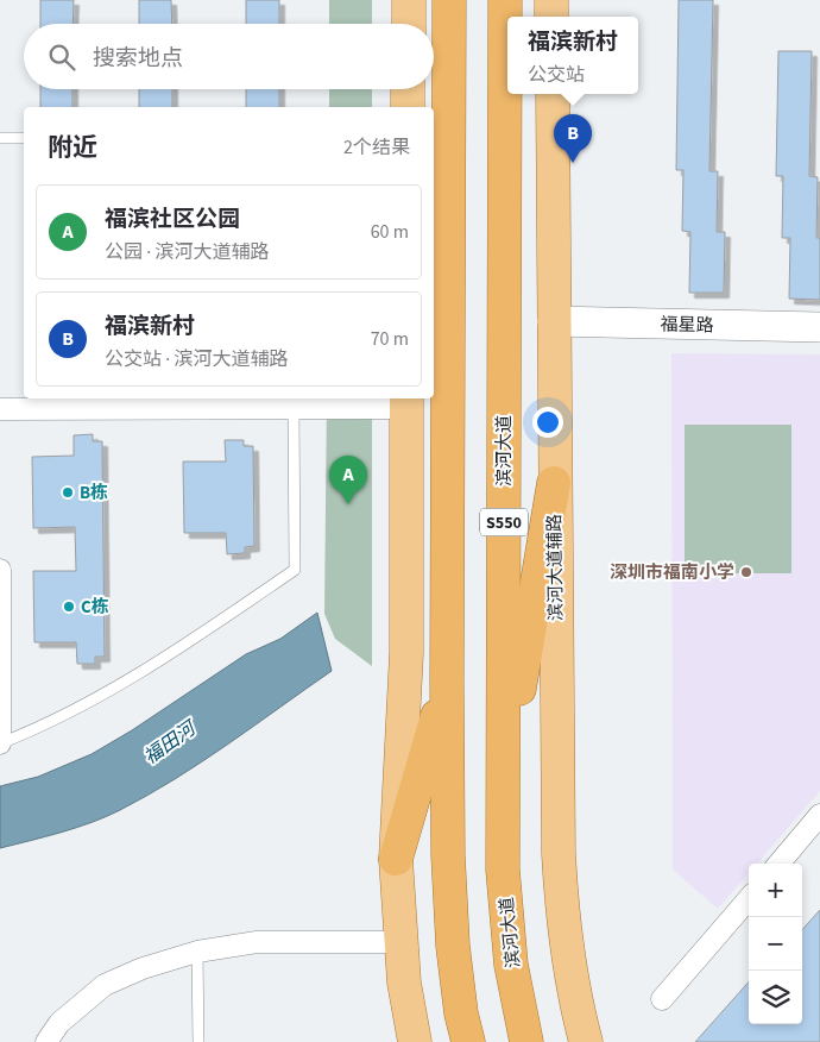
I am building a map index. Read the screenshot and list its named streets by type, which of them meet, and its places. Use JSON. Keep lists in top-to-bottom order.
{
  "streets": {
    "highway": ["滨河大道", "S550"],
    "main road": ["福星路", "滨河大道辅路"]
  },
  "crossings": [
    ["福星路", "滨河大道辅路"]
  ],
  "water": ["福田河"],
  "places": ["B栋", "深圳市福南小学", "C栋"],
  "page": {
    "popup": ["福滨新村", "公交站"],
    "search": "搜索地点",
    "heading": ["附近", "2个结果"],
    "pins": ["B", "A"],
    "list": [
      {
        "mark": "A",
        "name": "福滨社区公园",
        "note": "公园 · 滨河大道辅路",
        "value": "60 m"
      },
      {
        "mark": "B",
        "name": "福滨新村",
        "note": "公交站 · 滨河大道辅路",
        "value": "70 m"
      }
    ],
    "map_buttons": ["+", "−"]
  }
}
